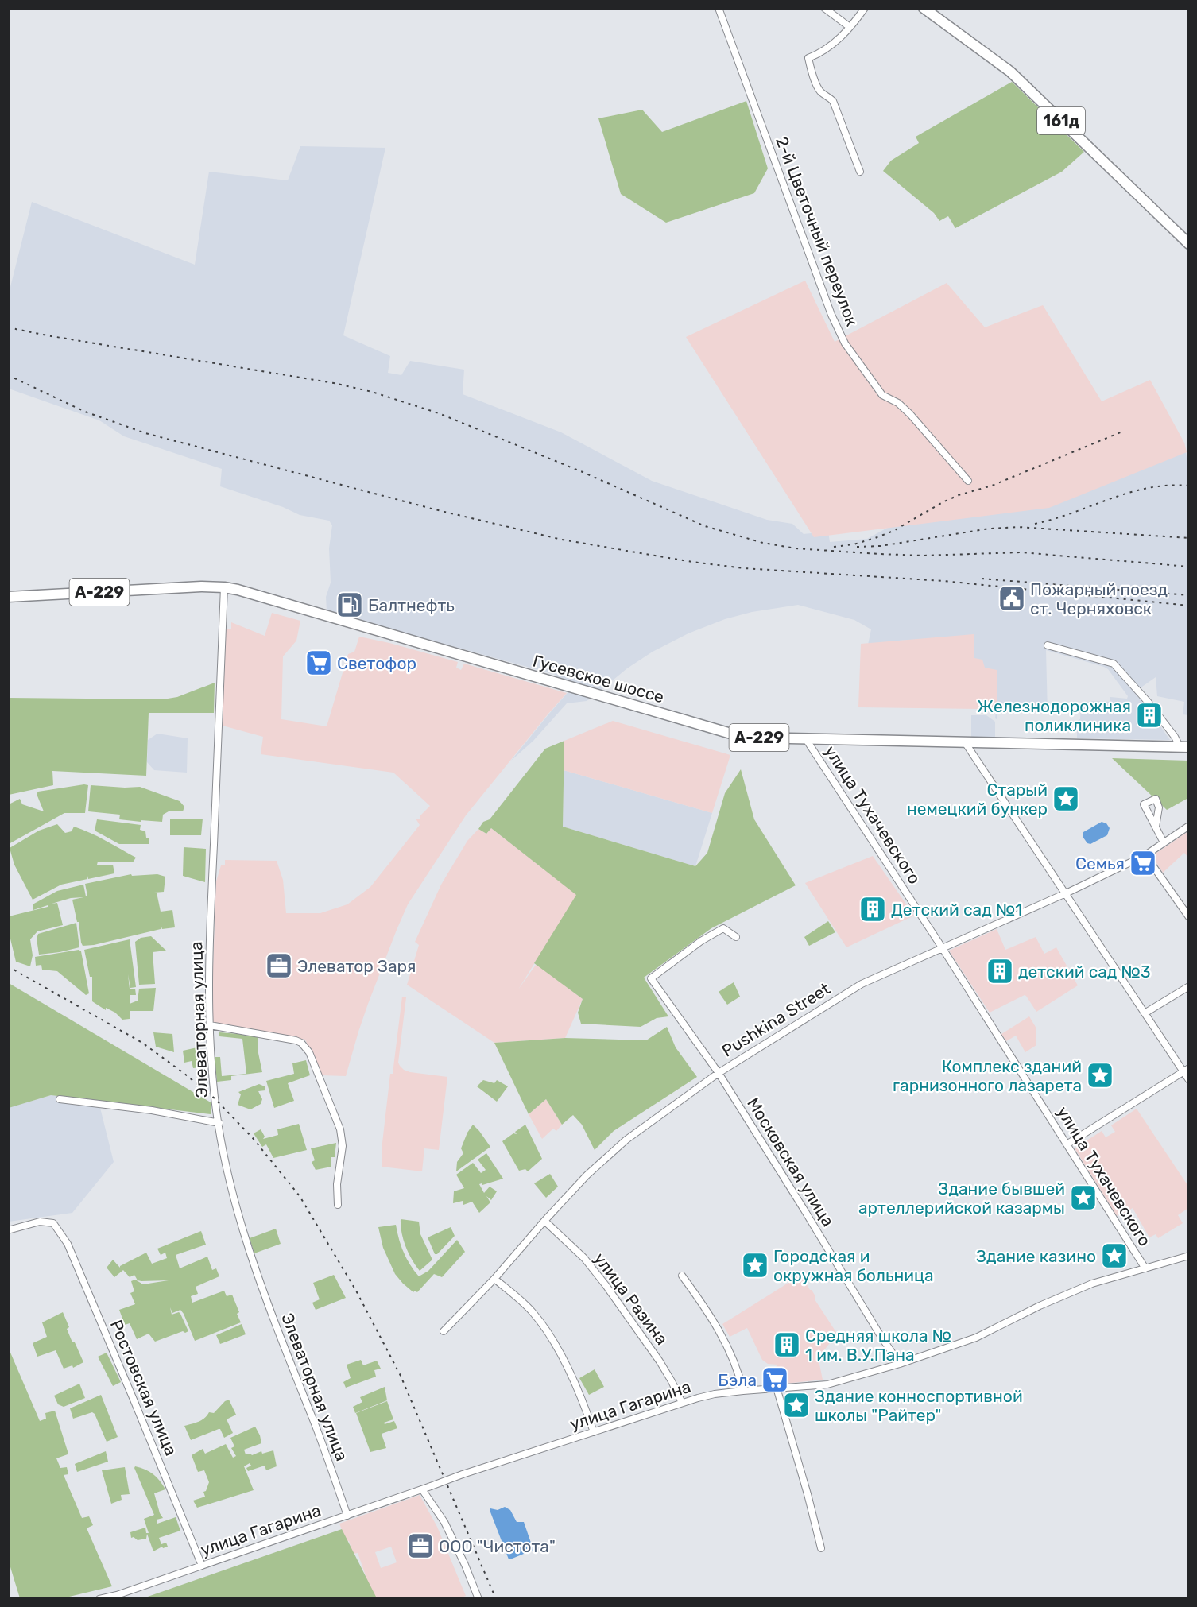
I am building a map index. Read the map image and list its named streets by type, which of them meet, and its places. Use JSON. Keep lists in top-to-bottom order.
{
  "streets": {
    "main road": ["161д", "А-229", "Гусевское шоссе"],
    "street": [
      "2-й Цветочный переулок",
      "улица Тухачевского",
      "Элеваторная улица",
      "Pushkina Street",
      "Московская улица",
      "улица Разина",
      "Ростовская улица",
      "улица Гагарина"
    ]
  },
  "crossings": [
    ["Гусевское шоссе", "улица Тухачевского"],
    ["Гусевское шоссе", "Элеваторная улица"],
    ["улица Тухачевского", "Pushkina Street"],
    ["улица Тухачевского", "улица Гагарина"],
    ["Элеваторная улица", "улица Гагарина"],
    ["Pushkina Street", "Московская улица"],
    ["Pushkina Street", "улица Разина"],
    ["Московская улица", "улица Гагарина"],
    ["улица Разина", "улица Гагарина"],
    ["Ростовская улица", "улица Гагарина"]
  ],
  "places": {
    "public building": ["Пожарный поезд ст. Черняховск"],
    "fuel station": ["Балтнефть"],
    "supermarket": ["Светофор", "Семья", "Бэла"],
    "building": [
      "Железнодорожная поликлиника",
      "Детский сад №1",
      "детский сад №3",
      "Средняя школа № 1 им. В.У.Пана"
    ],
    "place": [
      "Старый немецкий бункер",
      "Комплекс зданий гарнизонного лазарета",
      "Здание бывшей артеллерийской казармы",
      "Здание казино",
      "Городская и окружная больница",
      "Здание конноспортивной школы \"Райтер\""
    ],
    "office": ["Элеватор Заря", "ООО \"Чистота\""]
  }
}
